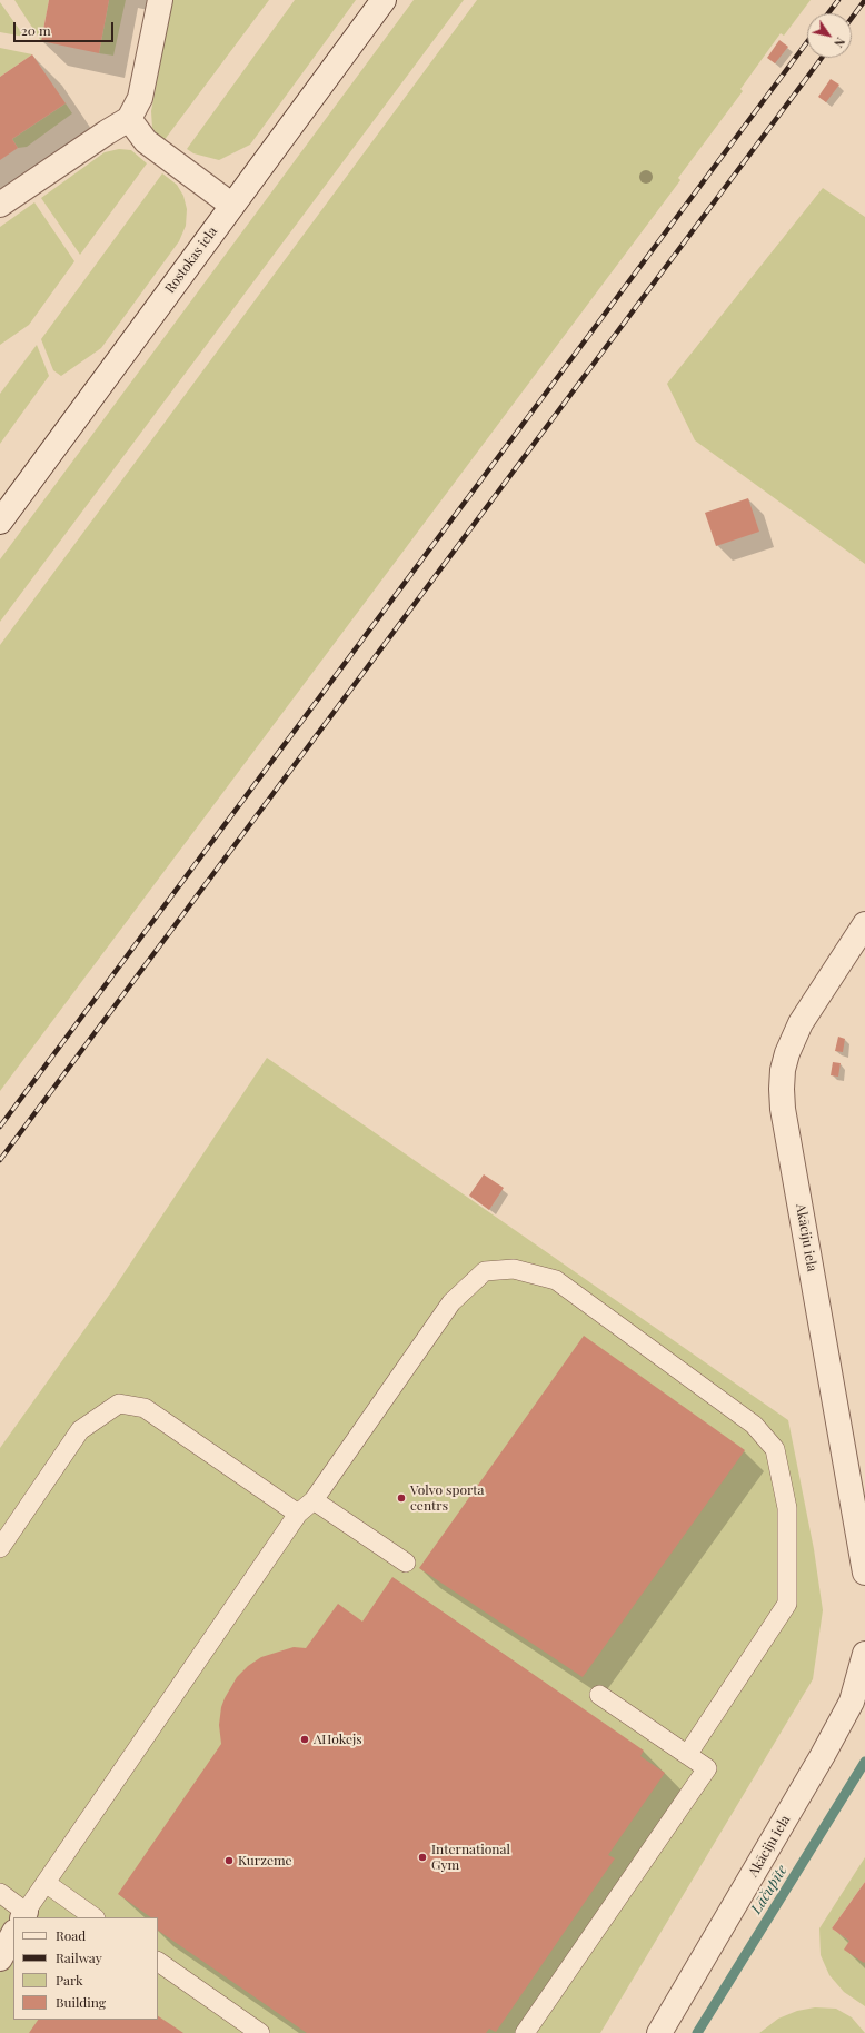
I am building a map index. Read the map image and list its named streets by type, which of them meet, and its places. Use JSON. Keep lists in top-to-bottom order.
{
  "streets": {
    "street": ["Rostokas iela", "Akāciju iela"]
  },
  "water": ["Lāčupīte"],
  "places": [
    "Volvo sporta centrs",
    "AHokejs",
    "International Gym",
    "Kurzeme"
  ],
  "legend": [
    "Road",
    "Railway",
    "Park",
    "Building"
  ],
  "scale_bar": "20 m",
  "north": "bottom right"
}
